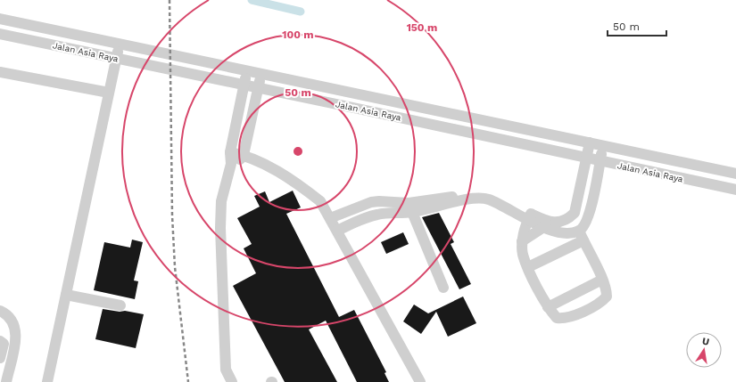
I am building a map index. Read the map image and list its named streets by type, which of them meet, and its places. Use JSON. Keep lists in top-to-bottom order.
{
  "streets": {
    "street": ["Jalan Asia Raya"]
  },
  "scale_bar": "50 m",
  "north": "top",
  "rings": ["150 m", "100 m", "50 m"]
}
